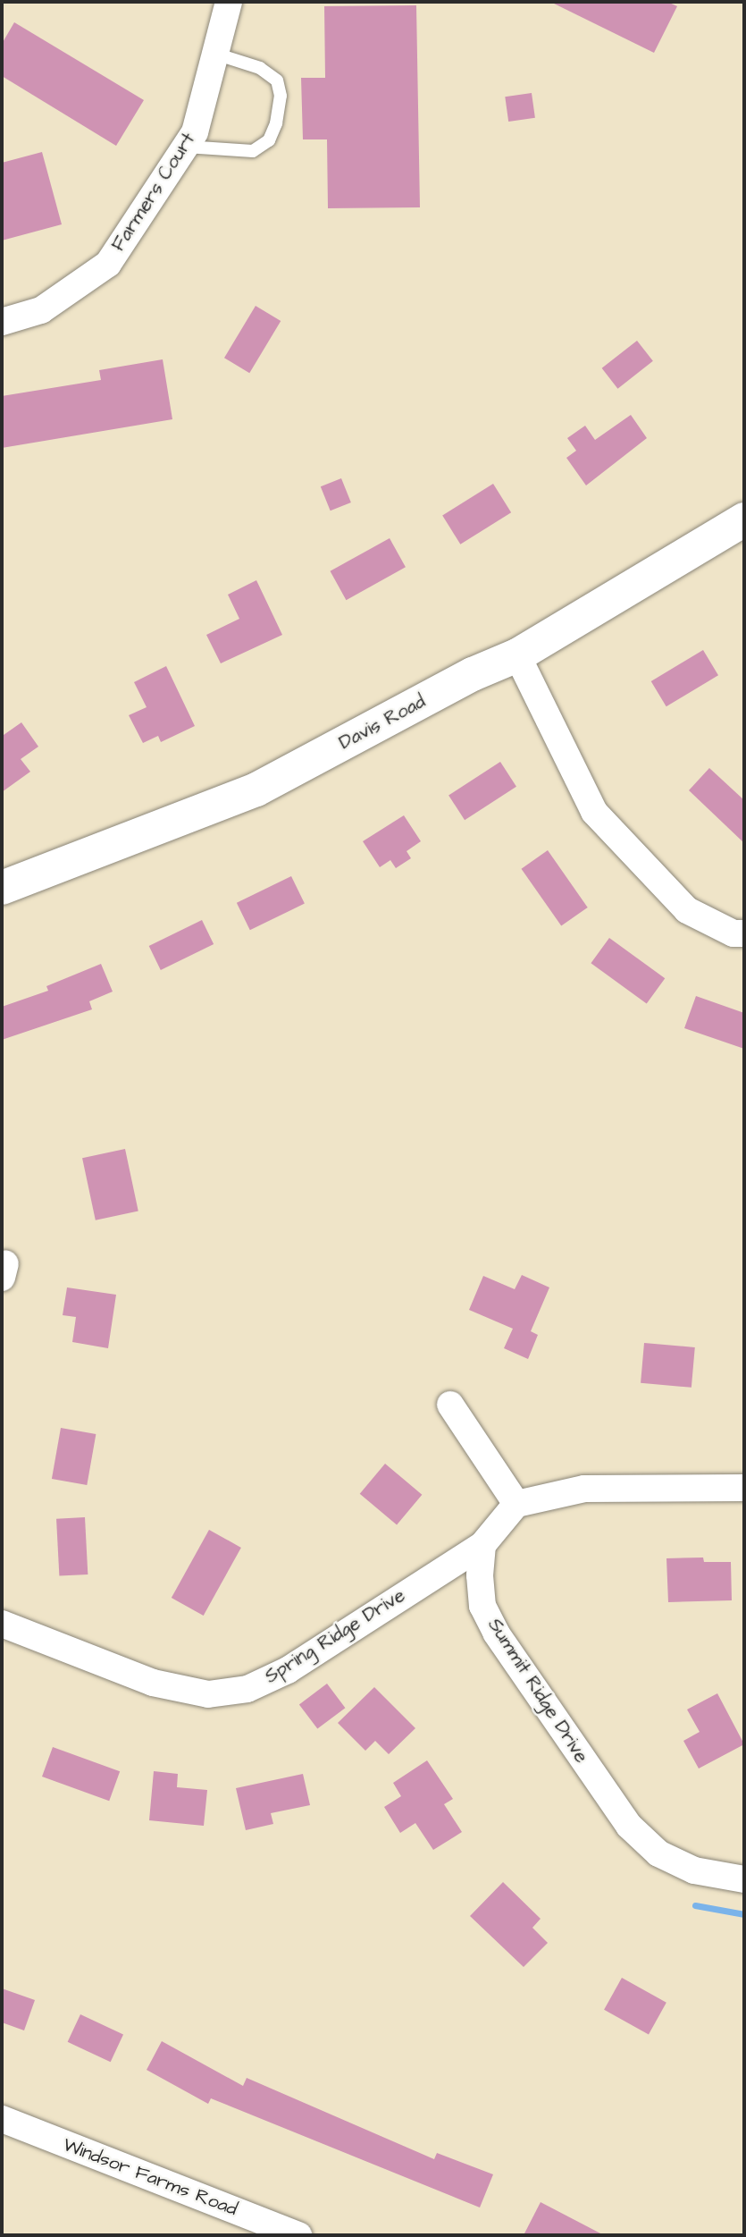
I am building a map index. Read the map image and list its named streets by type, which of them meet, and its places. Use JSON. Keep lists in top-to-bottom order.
{
  "streets": {
    "street": [
      "Farmers Court",
      "Davis Road",
      "Spring Ridge Drive",
      "Summit Ridge Drive",
      "Windsor Farms Road"
    ]
  },
  "crossings": [
    ["Spring Ridge Drive", "Summit Ridge Drive"]
  ]
}
